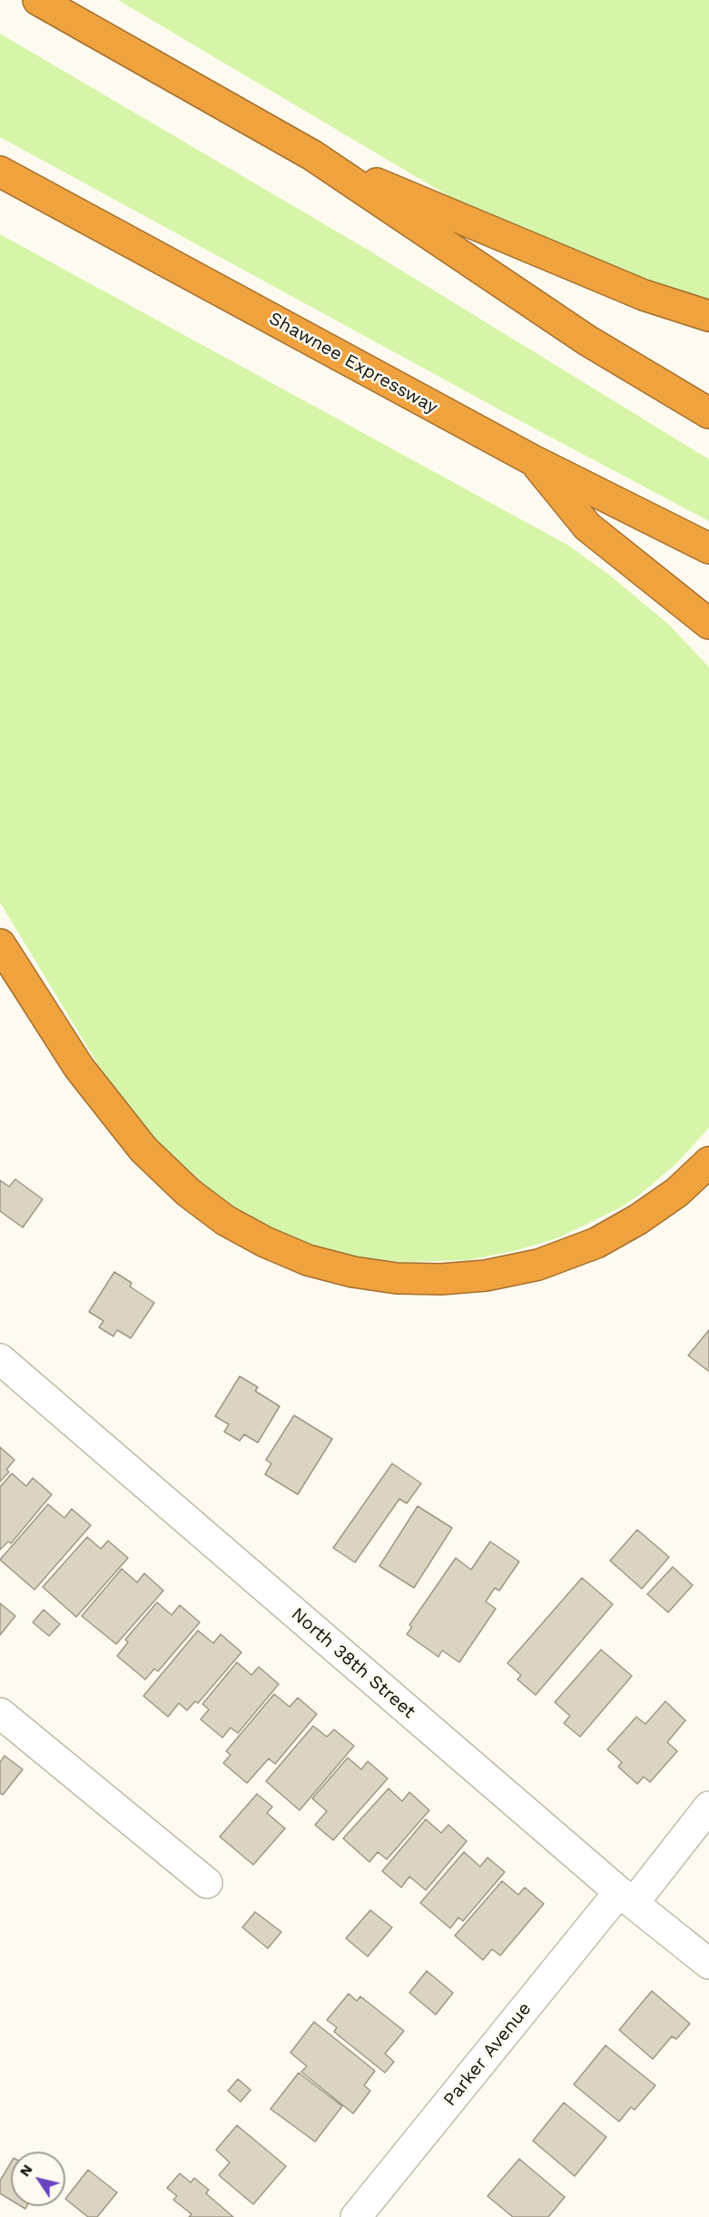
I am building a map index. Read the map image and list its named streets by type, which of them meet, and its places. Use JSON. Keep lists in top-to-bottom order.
{
  "streets": {
    "highway": ["Shawnee Expressway"],
    "street": ["North 38th Street", "Parker Avenue"]
  },
  "crossings": [
    ["North 38th Street", "Parker Avenue"]
  ],
  "north": "top left"
}
